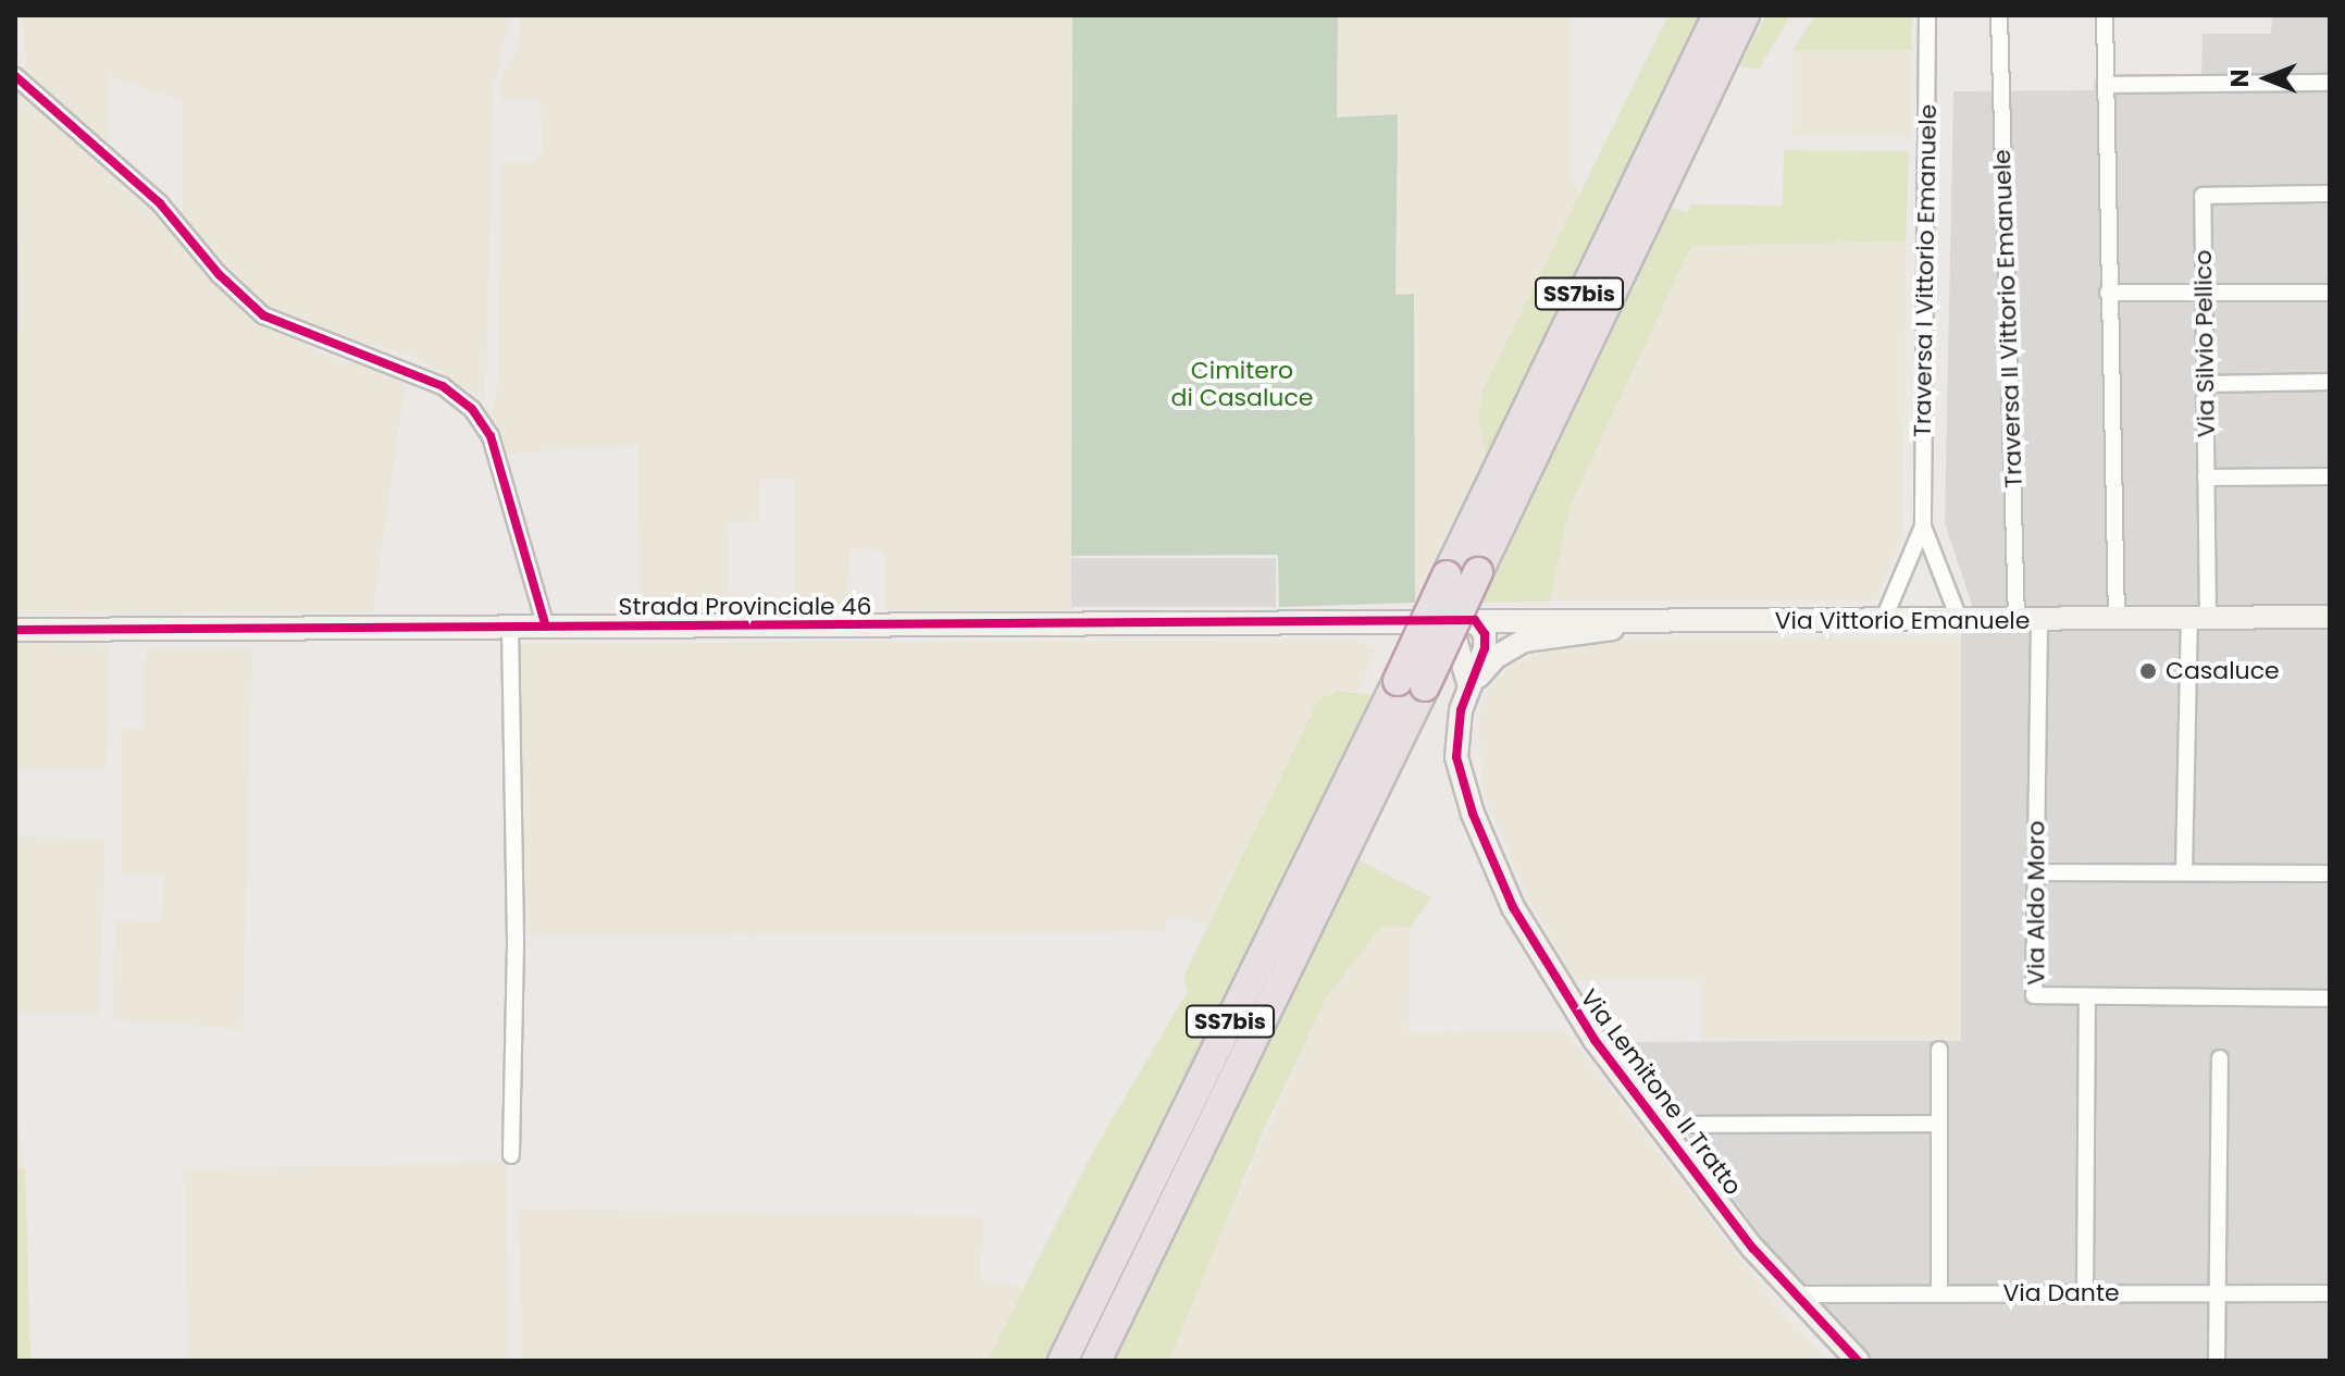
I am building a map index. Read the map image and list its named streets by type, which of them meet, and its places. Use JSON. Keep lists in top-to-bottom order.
{
  "streets": {
    "highway": ["SS7bis"],
    "street": [
      "Traversa I Vittorio Emanuele",
      "Traversa II Vittorio Emanuele",
      "Via Silvio Pellico",
      "Strada Provinciale 46",
      "Via Vittorio Emanuele",
      "Via Aldo Moro",
      "Via Lemitone II Tratto",
      "Via Dante"
    ]
  },
  "crossings": [
    ["Traversa I Vittorio Emanuele", "Via Vittorio Emanuele"],
    ["Traversa II Vittorio Emanuele", "Via Vittorio Emanuele"],
    ["Via Silvio Pellico", "Via Vittorio Emanuele"],
    ["Strada Provinciale 46", "Via Vittorio Emanuele"],
    ["Strada Provinciale 46", "Via Lemitone II Tratto"],
    ["Via Vittorio Emanuele", "Via Aldo Moro"],
    ["Via Vittorio Emanuele", "Via Lemitone II Tratto"],
    ["Via Lemitone II Tratto", "Via Dante"]
  ],
  "parks": ["Cimitero di Casaluce"],
  "places": ["Casaluce"],
  "north": "left"
}
